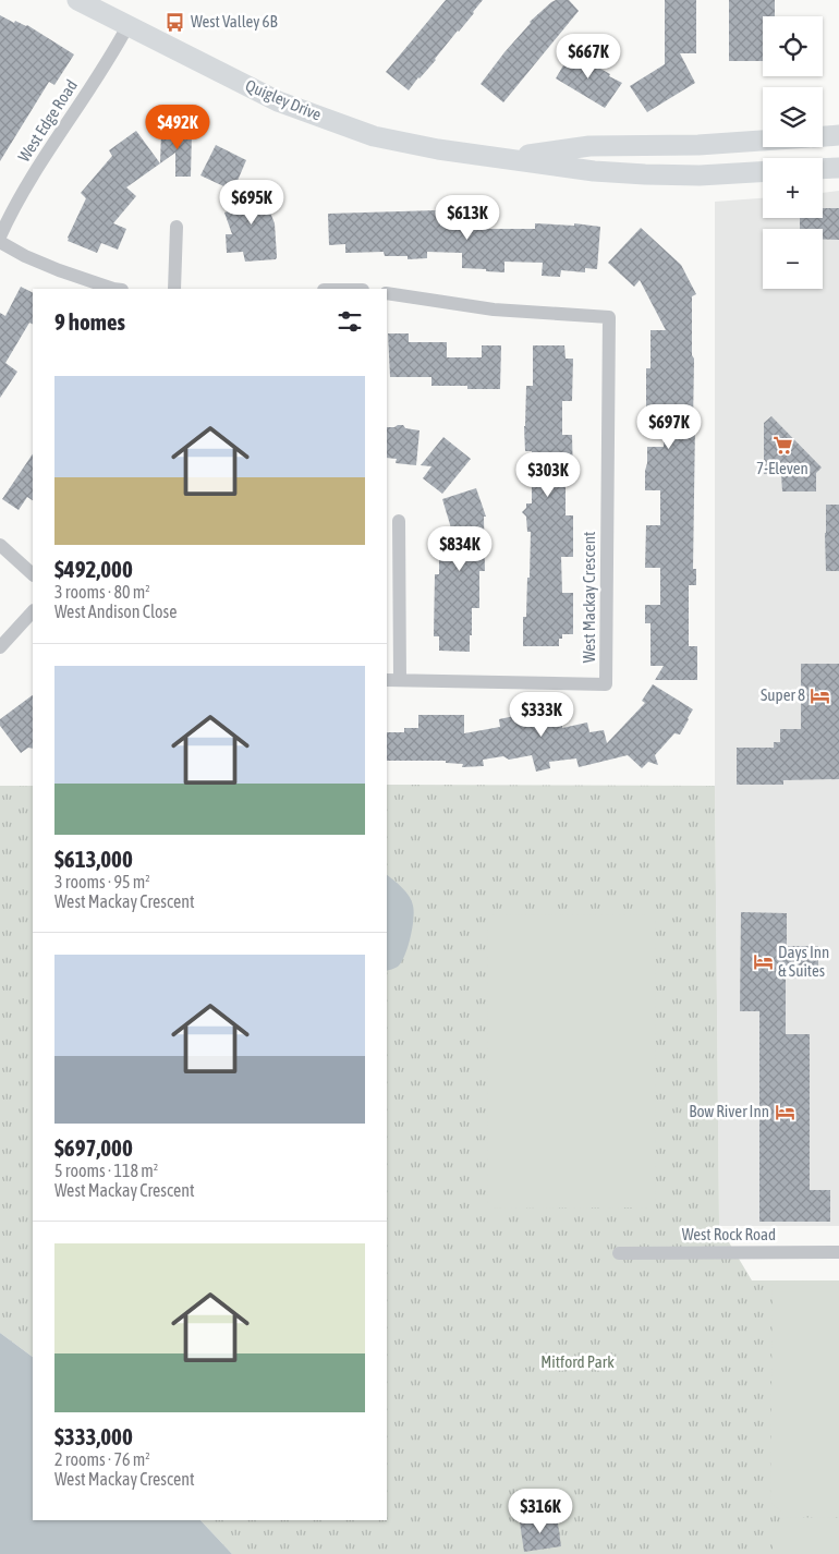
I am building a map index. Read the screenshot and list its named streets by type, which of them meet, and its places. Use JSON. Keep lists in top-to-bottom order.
{
  "streets": {
    "street": [
      "Quigley Drive",
      "West Edge Road",
      "West Mackay Crescent",
      "West Rock Road"
    ]
  },
  "crossings": [
    ["Quigley Drive", "West Edge Road"]
  ],
  "parks": ["Mitford Park"],
  "places": {
    "bus stop": ["West Valley 6B"],
    "supermarket": ["7-Eleven"],
    "hotel": ["Super 8", "Days Inn & Suites", "Bow River Inn"]
  },
  "page": {
    "map_buttons": ["+", "−"],
    "price": [
      "$667K",
      "$492K",
      "$695K",
      "$613K",
      "$697K",
      "$303K",
      "$834K",
      "$333K",
      "$316K"
    ],
    "heading": "9 homes",
    "list": [
      {
        "name": "$492,000",
        "note": "3 rooms · 80 m² · West Andison Close"
      },
      {
        "name": "$613,000",
        "note": "3 rooms · 95 m² · West Mackay Crescent"
      },
      {
        "name": "$697,000",
        "note": "5 rooms · 118 m² · West Mackay Crescent"
      },
      {
        "name": "$333,000",
        "note": "2 rooms · 76 m² · West Mackay Crescent"
      }
    ]
  }
}
